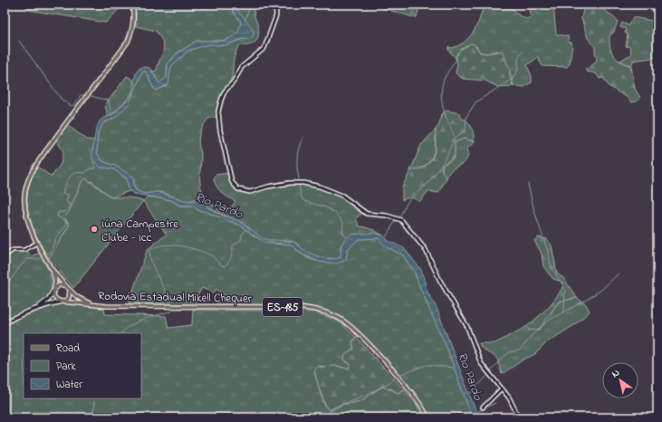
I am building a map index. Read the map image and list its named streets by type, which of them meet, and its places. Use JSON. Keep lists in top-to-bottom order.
{
  "streets": {
    "main road": ["Rodovia Estadual Mikell Chequer", "ES-185"]
  },
  "crossings": [
    ["Rodovia Estadual Mikell Chequer", "ES-185"]
  ],
  "water": ["Rio Pardo"],
  "places": ["Iúna Campestre Clube - Icc"],
  "legend": ["Road", "Park", "Water"],
  "north": "top left"
}
